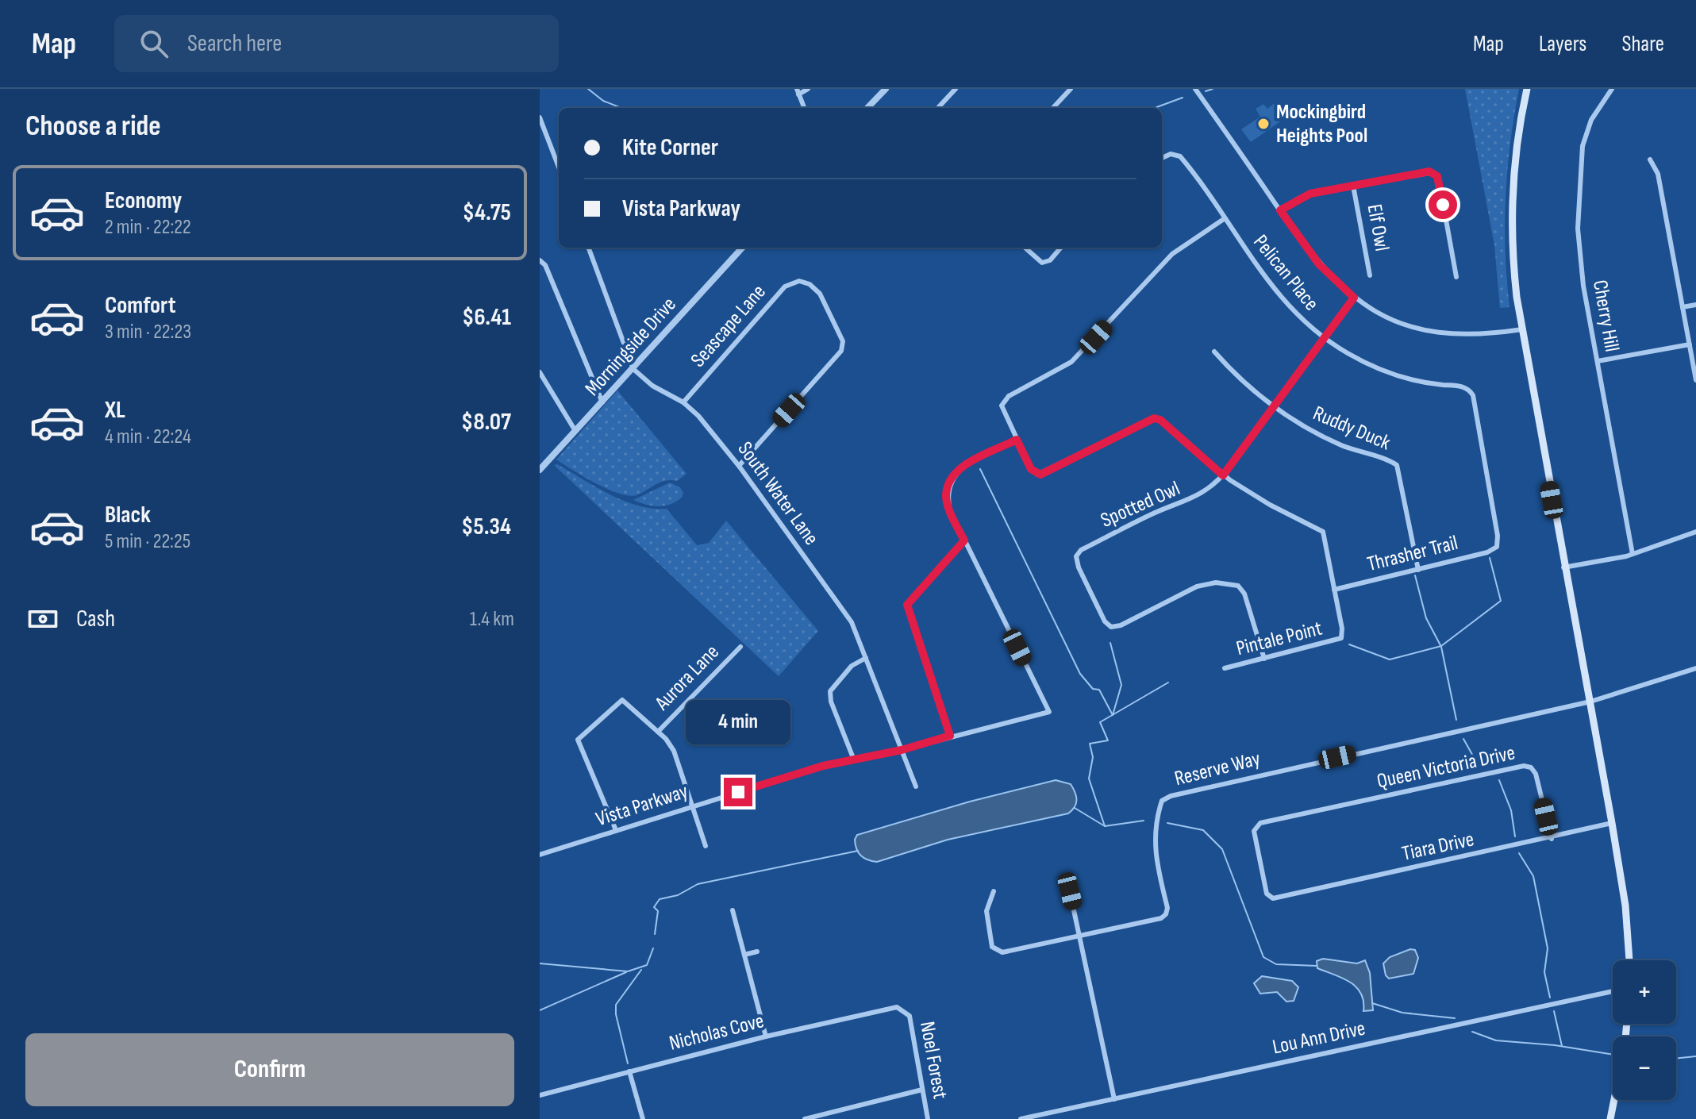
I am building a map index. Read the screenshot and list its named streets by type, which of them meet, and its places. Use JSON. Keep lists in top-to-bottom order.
{
  "streets": {
    "street": [
      "Elf Owl",
      "Pelican Place",
      "Cherry Hill",
      "Seascape Lane",
      "Morningside Drive",
      "Ruddy Duck",
      "South Water Lane",
      "Spotted Owl",
      "Thrasher Trail",
      "Pintale Point",
      "Aurora Lane",
      "Queen Victoria Drive",
      "Reserve Way",
      "Vista Parkway",
      "Tiara Drive",
      "Nicholas Cove",
      "Lou Ann Drive",
      "Noel Forest"
    ]
  },
  "crossings": [
    ["Pelican Place", "Spotted Owl"],
    ["Pelican Place", "Thrasher Trail"],
    ["Seascape Lane", "South Water Lane"],
    ["Morningside Drive", "South Water Lane"],
    ["Ruddy Duck", "Spotted Owl"],
    ["Ruddy Duck", "Thrasher Trail"],
    ["South Water Lane", "Vista Parkway"],
    ["Spotted Owl", "Pintale Point"],
    ["Thrasher Trail", "Pintale Point"],
    ["Queen Victoria Drive", "Tiara Drive"],
    ["Nicholas Cove", "Noel Forest"]
  ],
  "places": ["Mockingbird Heights Pool"],
  "page": {
    "header": "Map",
    "search": "Search here",
    "nav": ["Map", "Layers", "Share"],
    "heading": "Choose a ride",
    "banner": ["Kite Corner", "Vista Parkway"],
    "list": [
      {
        "name": "Economy",
        "note": "2 min · 22:22",
        "value": "$4.75"
      },
      {
        "name": "Comfort",
        "note": "3 min · 22:23",
        "value": "$6.41"
      },
      {
        "name": "XL",
        "note": "4 min · 22:24",
        "value": "$8.07"
      },
      {
        "name": "Black",
        "note": "5 min · 22:25",
        "value": "$5.34"
      }
    ],
    "pay": ["Cash", "1.4 km"],
    "bubble": "4 min",
    "map_buttons": ["+", "−"],
    "buttons": "Confirm"
  }
}
